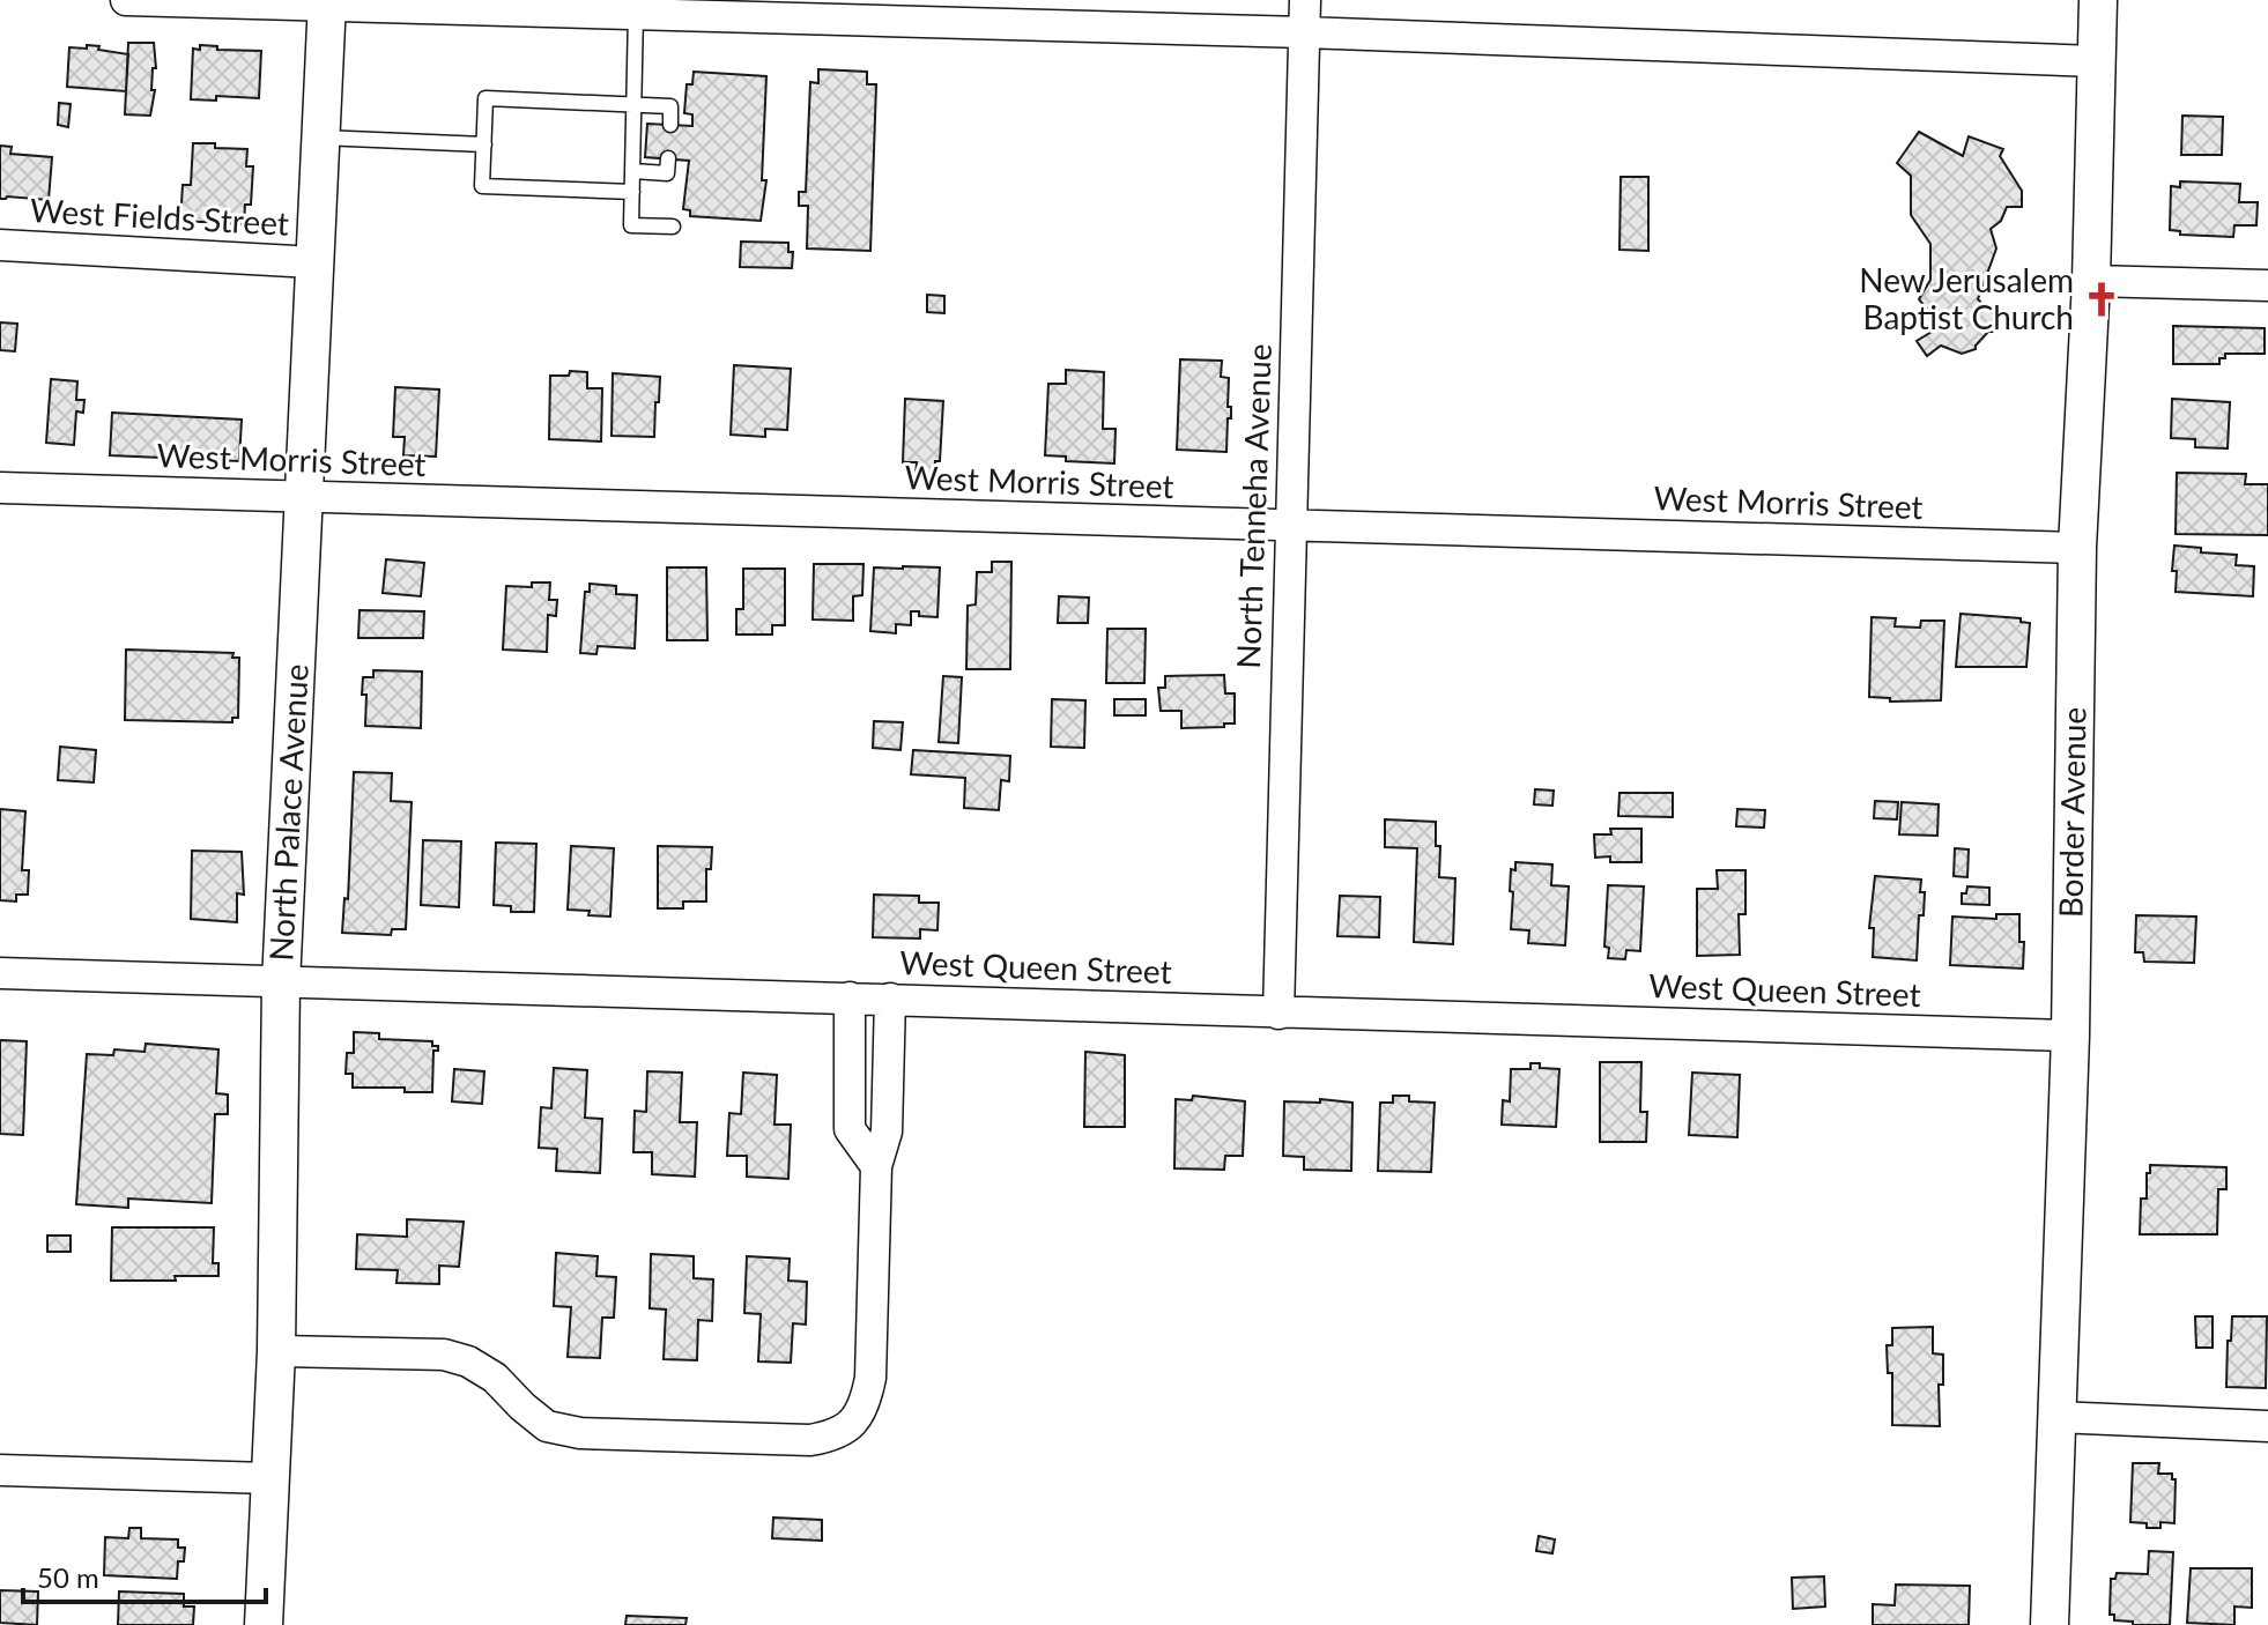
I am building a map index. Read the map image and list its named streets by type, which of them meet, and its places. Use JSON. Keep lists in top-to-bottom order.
{
  "streets": {
    "street": [
      "West Fields Street",
      "West Morris Street",
      "North Tenneha Avenue",
      "North Palace Avenue",
      "Border Avenue",
      "West Queen Street"
    ]
  },
  "crossings": [
    ["West Fields Street", "North Palace Avenue"],
    ["West Morris Street", "North Tenneha Avenue"],
    ["West Morris Street", "North Palace Avenue"],
    ["West Morris Street", "Border Avenue"],
    ["North Tenneha Avenue", "West Queen Street"],
    ["North Palace Avenue", "West Queen Street"],
    ["Border Avenue", "West Queen Street"]
  ],
  "places": {
    "church": ["New Jerusalem Baptist Church"]
  },
  "scale_bar": "50 m"
}
